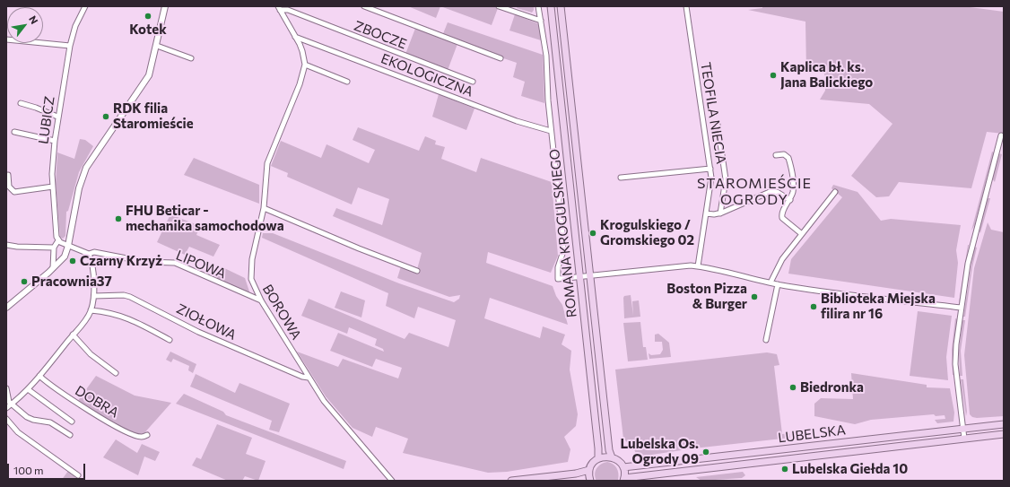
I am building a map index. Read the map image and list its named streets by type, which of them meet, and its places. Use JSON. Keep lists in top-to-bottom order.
{
  "streets": {
    "main road": ["ROMANA KROGULSKIEGO", "LUBELSKA"],
    "street": [
      "ZBOCZE",
      "EKOLOGICZNA",
      "TEOFILA NIECIA",
      "LUBICZ",
      "LIPOWA",
      "BOROWA",
      "ZIOŁOWA",
      "DOBRA"
    ]
  },
  "crossings": [
    ["ZBOCZE", "BOROWA"],
    ["EKOLOGICZNA", "BOROWA"],
    ["LIPOWA", "BOROWA"],
    ["BOROWA", "ZIOŁOWA"]
  ],
  "districts": ["STAROMIEŚCIE OGRODY"],
  "places": [
    "Kotek",
    "Kaplica bł. ks. Jana Balickiego",
    "RDK filia Staromieście",
    "FHU Beticar - mechanika samochodowa",
    "Krogulskiego / Gromskiego 02",
    "Czarny Krzyż",
    "Pracownia37",
    "Boston Pizza & Burger",
    "Biblioteka Miejska filira nr 16",
    "Biedronka",
    "Lubelska Os. Ogrody 09",
    "Lubelska Giełda 10"
  ],
  "scale_bar": "100 m",
  "north": "top right"
}
